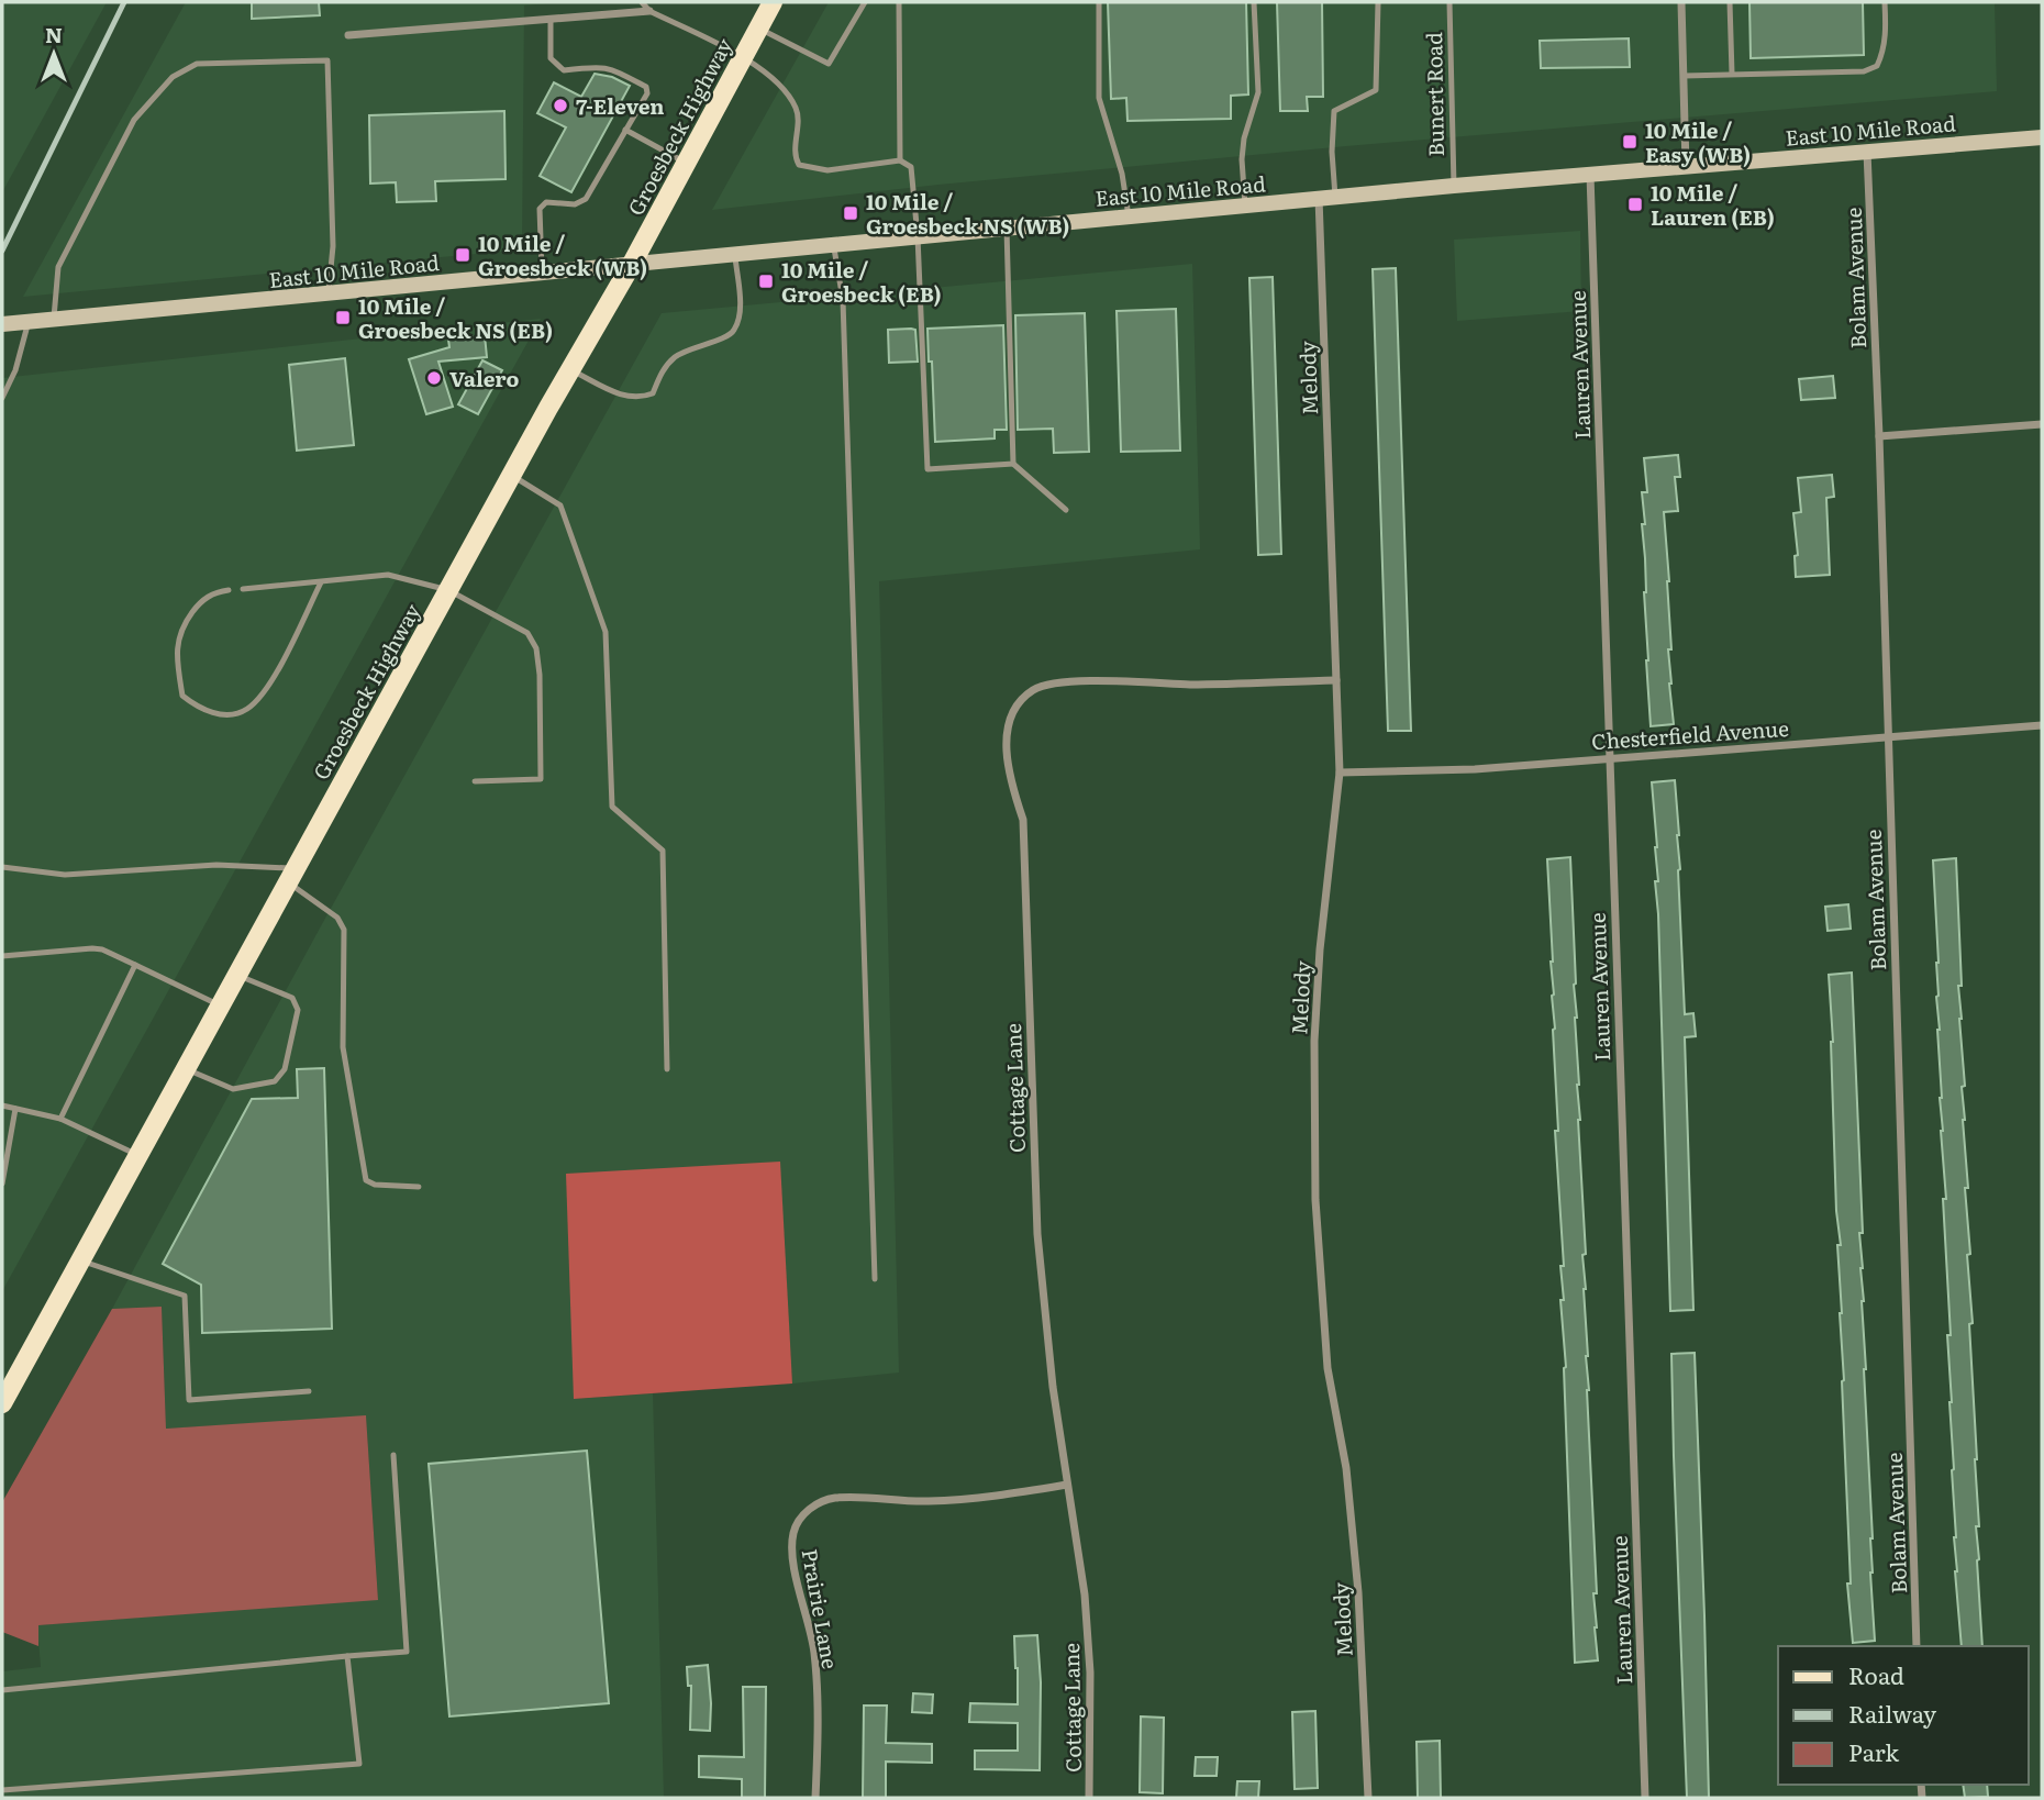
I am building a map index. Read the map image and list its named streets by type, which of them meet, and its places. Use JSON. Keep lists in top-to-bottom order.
{
  "streets": {
    "main road": ["Groesbeck Highway", "East 10 Mile Road"],
    "street": [
      "Bolam Avenue",
      "Lauren Avenue",
      "Melody",
      "Chesterfield Avenue",
      "Cottage Lane",
      "Prairie Lane"
    ],
    "lane": ["Bunert Road"]
  },
  "crossings": [
    ["Bunert Road", "East 10 Mile Road"],
    ["Groesbeck Highway", "East 10 Mile Road"],
    ["East 10 Mile Road", "Bolam Avenue"],
    ["East 10 Mile Road", "Lauren Avenue"],
    ["East 10 Mile Road", "Melody"],
    ["Bolam Avenue", "Chesterfield Avenue"],
    ["Lauren Avenue", "Chesterfield Avenue"],
    ["Melody", "Chesterfield Avenue"],
    ["Melody", "Cottage Lane"],
    ["Cottage Lane", "Prairie Lane"]
  ],
  "places": {
    "other": ["7-Eleven", "Valero"],
    "transit": [
      "10 Mile / Easy (WB)",
      "10 Mile / Lauren (EB)",
      "10 Mile / Groesbeck NS (WB)",
      "10 Mile / Groesbeck (WB)",
      "10 Mile / Groesbeck (EB)",
      "10 Mile / Groesbeck NS (EB)"
    ]
  },
  "legend": ["Road", "Railway", "Park"],
  "north": "top"
}
